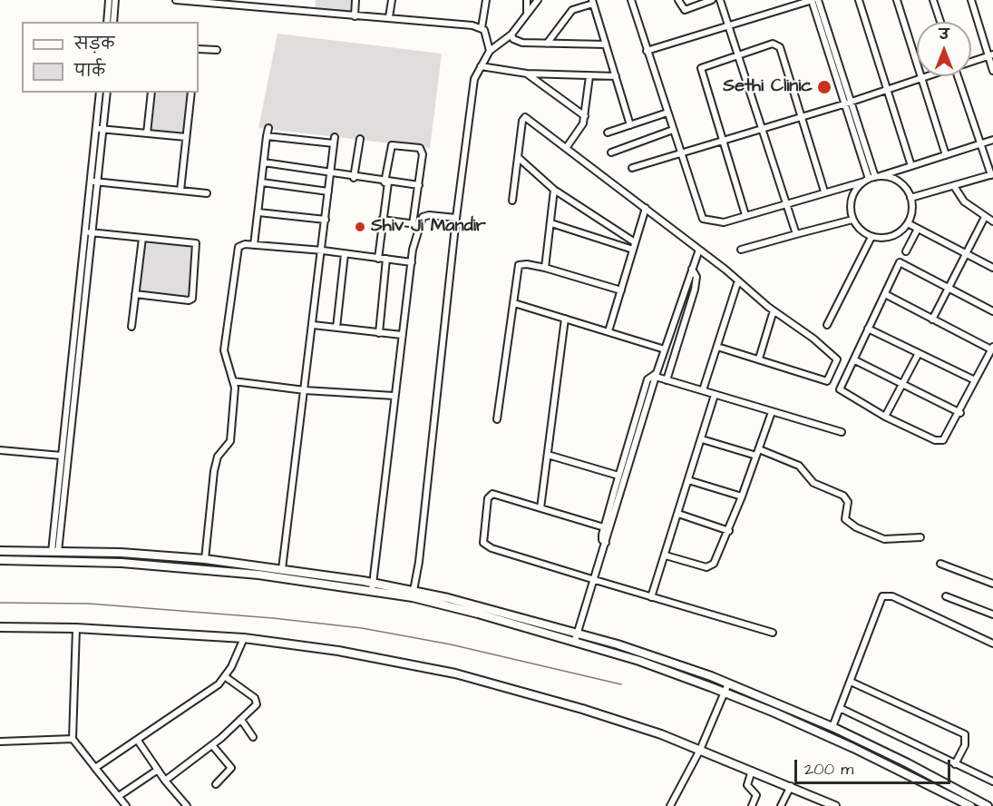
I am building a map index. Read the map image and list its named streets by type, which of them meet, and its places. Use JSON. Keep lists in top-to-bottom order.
{
  "places": ["Sethi Clinic", "Shiv Ji Mandir"],
  "legend": ["सड़क", "पार्क"],
  "scale_bar": "200 m",
  "north": "top"
}
